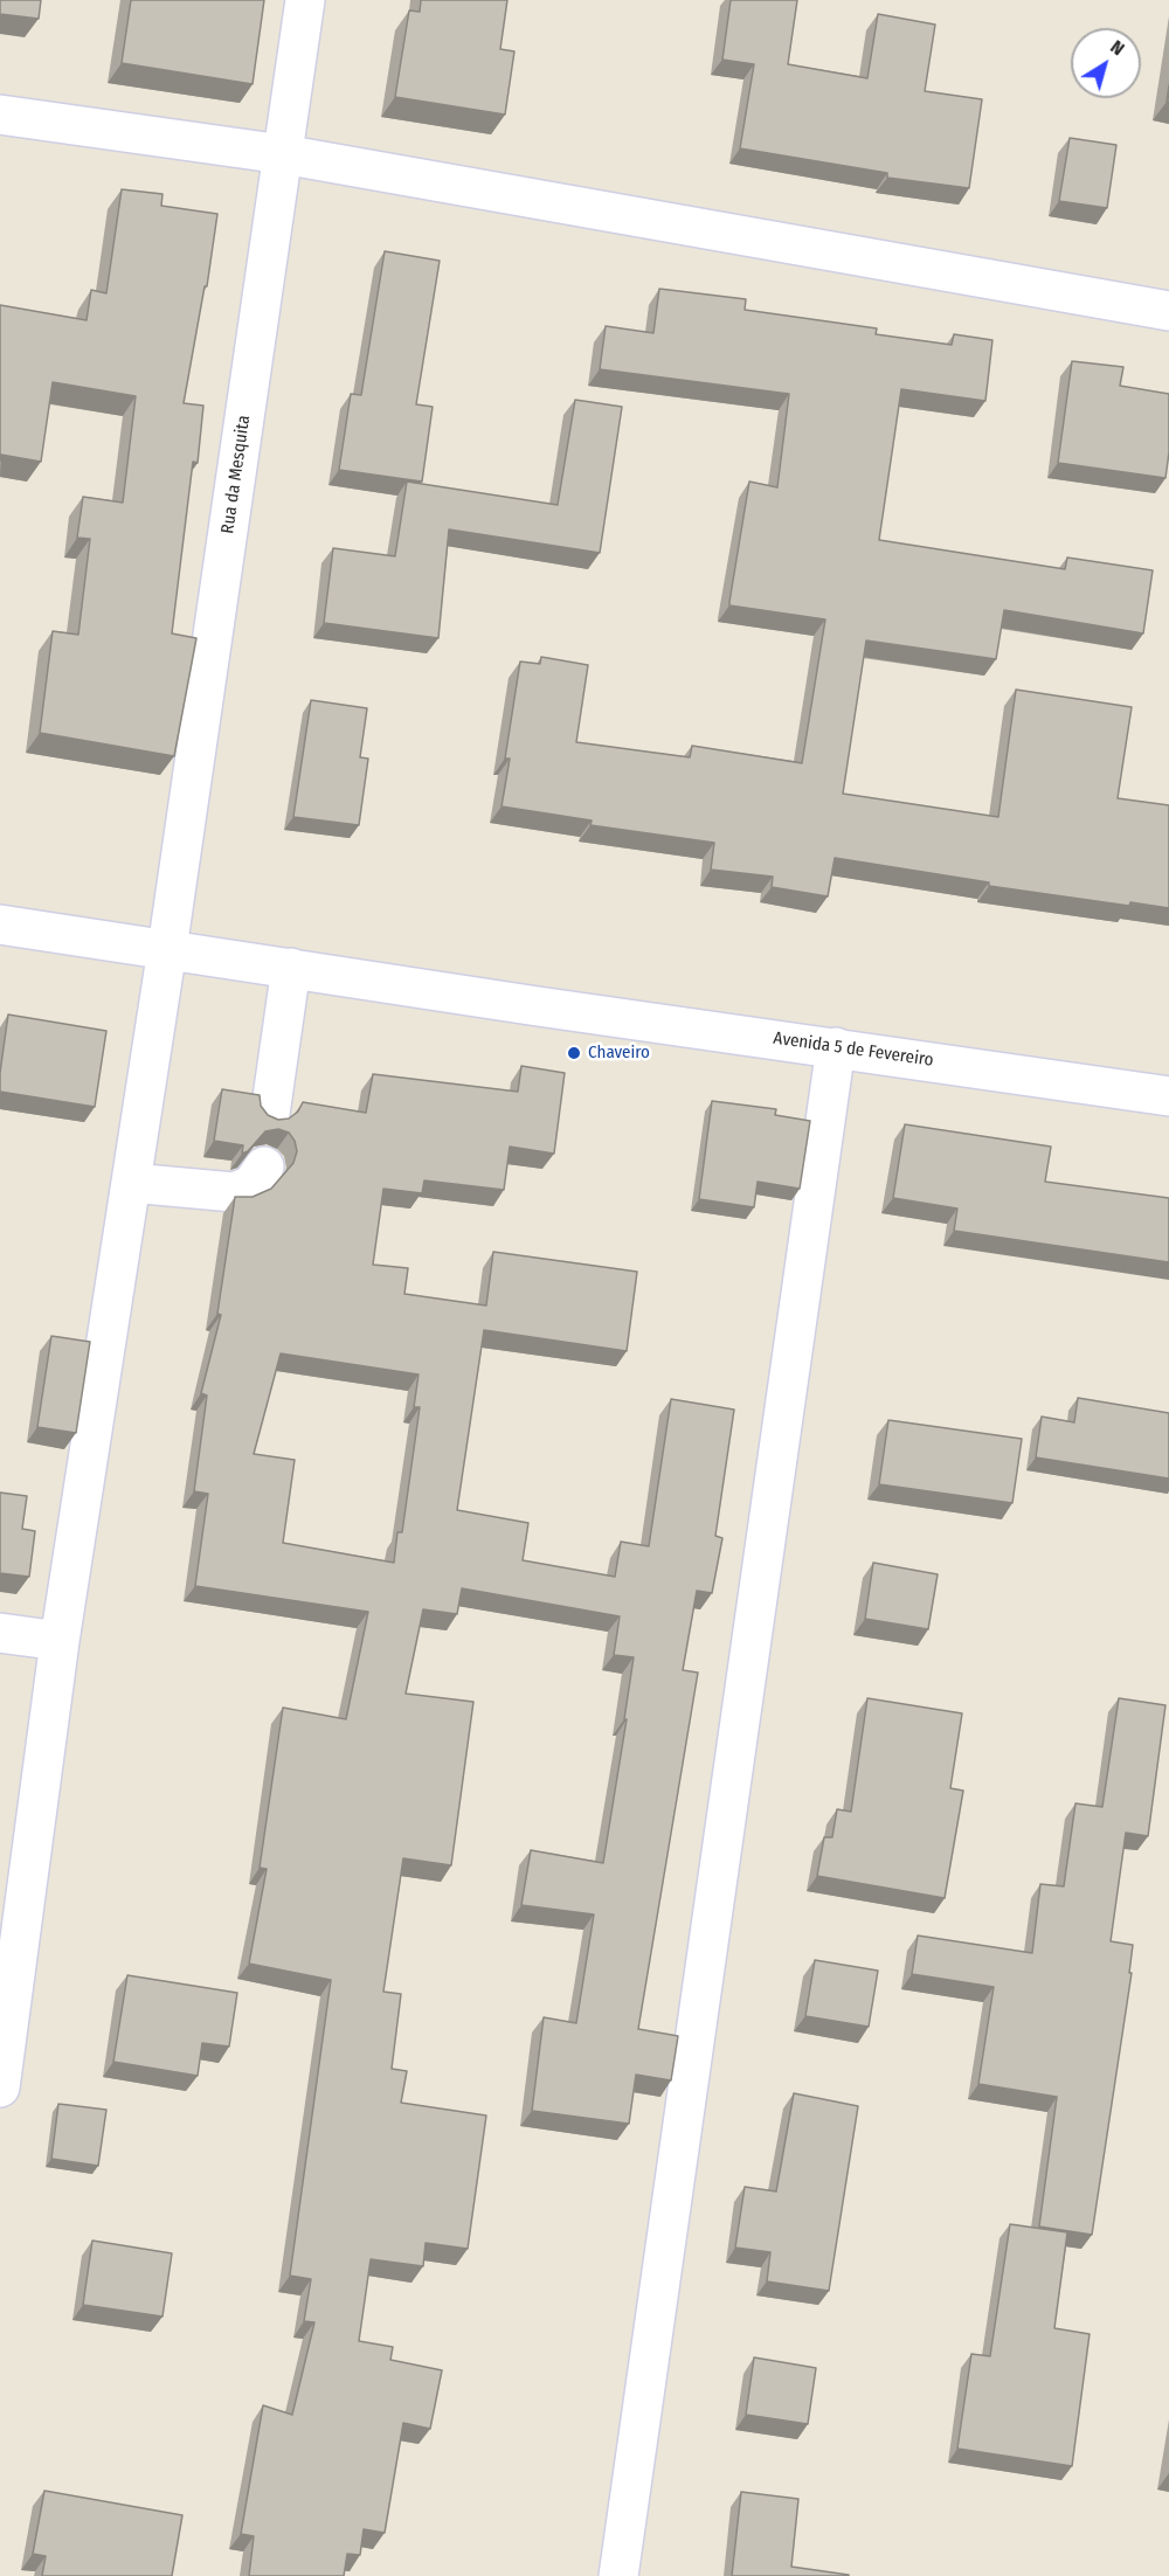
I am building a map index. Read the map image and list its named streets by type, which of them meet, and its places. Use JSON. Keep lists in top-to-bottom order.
{
  "streets": {
    "street": ["Rua da Mesquita", "Avenida 5 de Fevereiro"]
  },
  "crossings": [
    ["Rua da Mesquita", "Avenida 5 de Fevereiro"]
  ],
  "places": ["Chaveiro"],
  "north": "top right"
}
